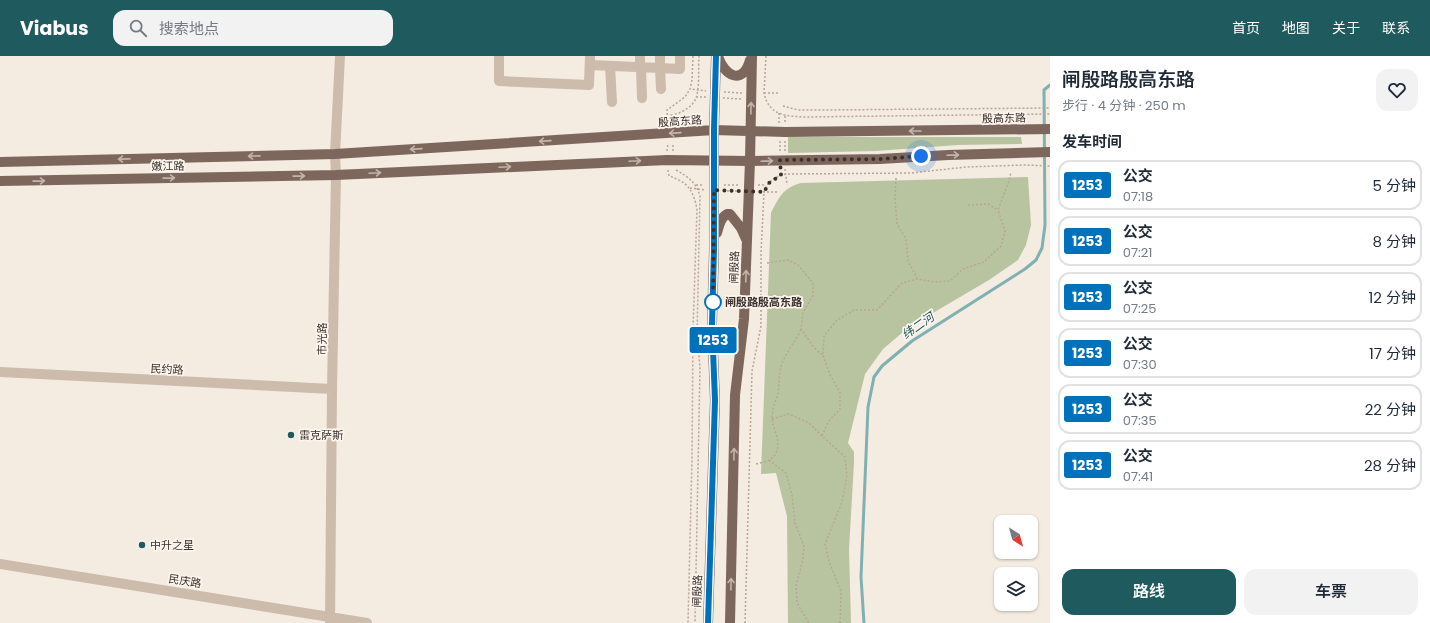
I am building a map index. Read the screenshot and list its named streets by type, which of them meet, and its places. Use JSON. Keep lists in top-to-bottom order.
{
  "streets": {
    "main road": ["殷高东路", "嫩江路", "闸殷路"],
    "street": ["市光路", "民约路", "民庆路"]
  },
  "crossings": [
    ["殷高东路", "嫩江路"],
    ["殷高东路", "闸殷路"],
    ["殷高东路", "市光路"],
    ["嫩江路", "市光路"],
    ["市光路", "民约路"],
    ["市光路", "民庆路"]
  ],
  "water": ["纬二河"],
  "places": ["闸殷路殷高东路", "雷克萨斯", "中升之星"],
  "lines": ["bus line 1253"],
  "north": "bottom right",
  "page": {
    "header": "Viabus",
    "search": "搜索地点",
    "nav": [
      "首页",
      "地图",
      "关于",
      "联系"
    ],
    "on_map": "1253",
    "heading": [
      ["闸殷路殷高东路", "步行 · 4 分钟 · 250 m"],
      "发车时间"
    ],
    "list": [
      {
        "mark": "1253",
        "name": "公交",
        "note": "07:18",
        "value": "5 分钟"
      },
      {
        "mark": "1253",
        "name": "公交",
        "note": "07:21",
        "value": "8 分钟"
      },
      {
        "mark": "1253",
        "name": "公交",
        "note": "07:25",
        "value": "12 分钟"
      },
      {
        "mark": "1253",
        "name": "公交",
        "note": "07:30",
        "value": "17 分钟"
      },
      {
        "mark": "1253",
        "name": "公交",
        "note": "07:35",
        "value": "22 分钟"
      },
      {
        "mark": "1253",
        "name": "公交",
        "note": "07:41",
        "value": "28 分钟"
      }
    ],
    "buttons": ["路线", "车票"]
  }
}
